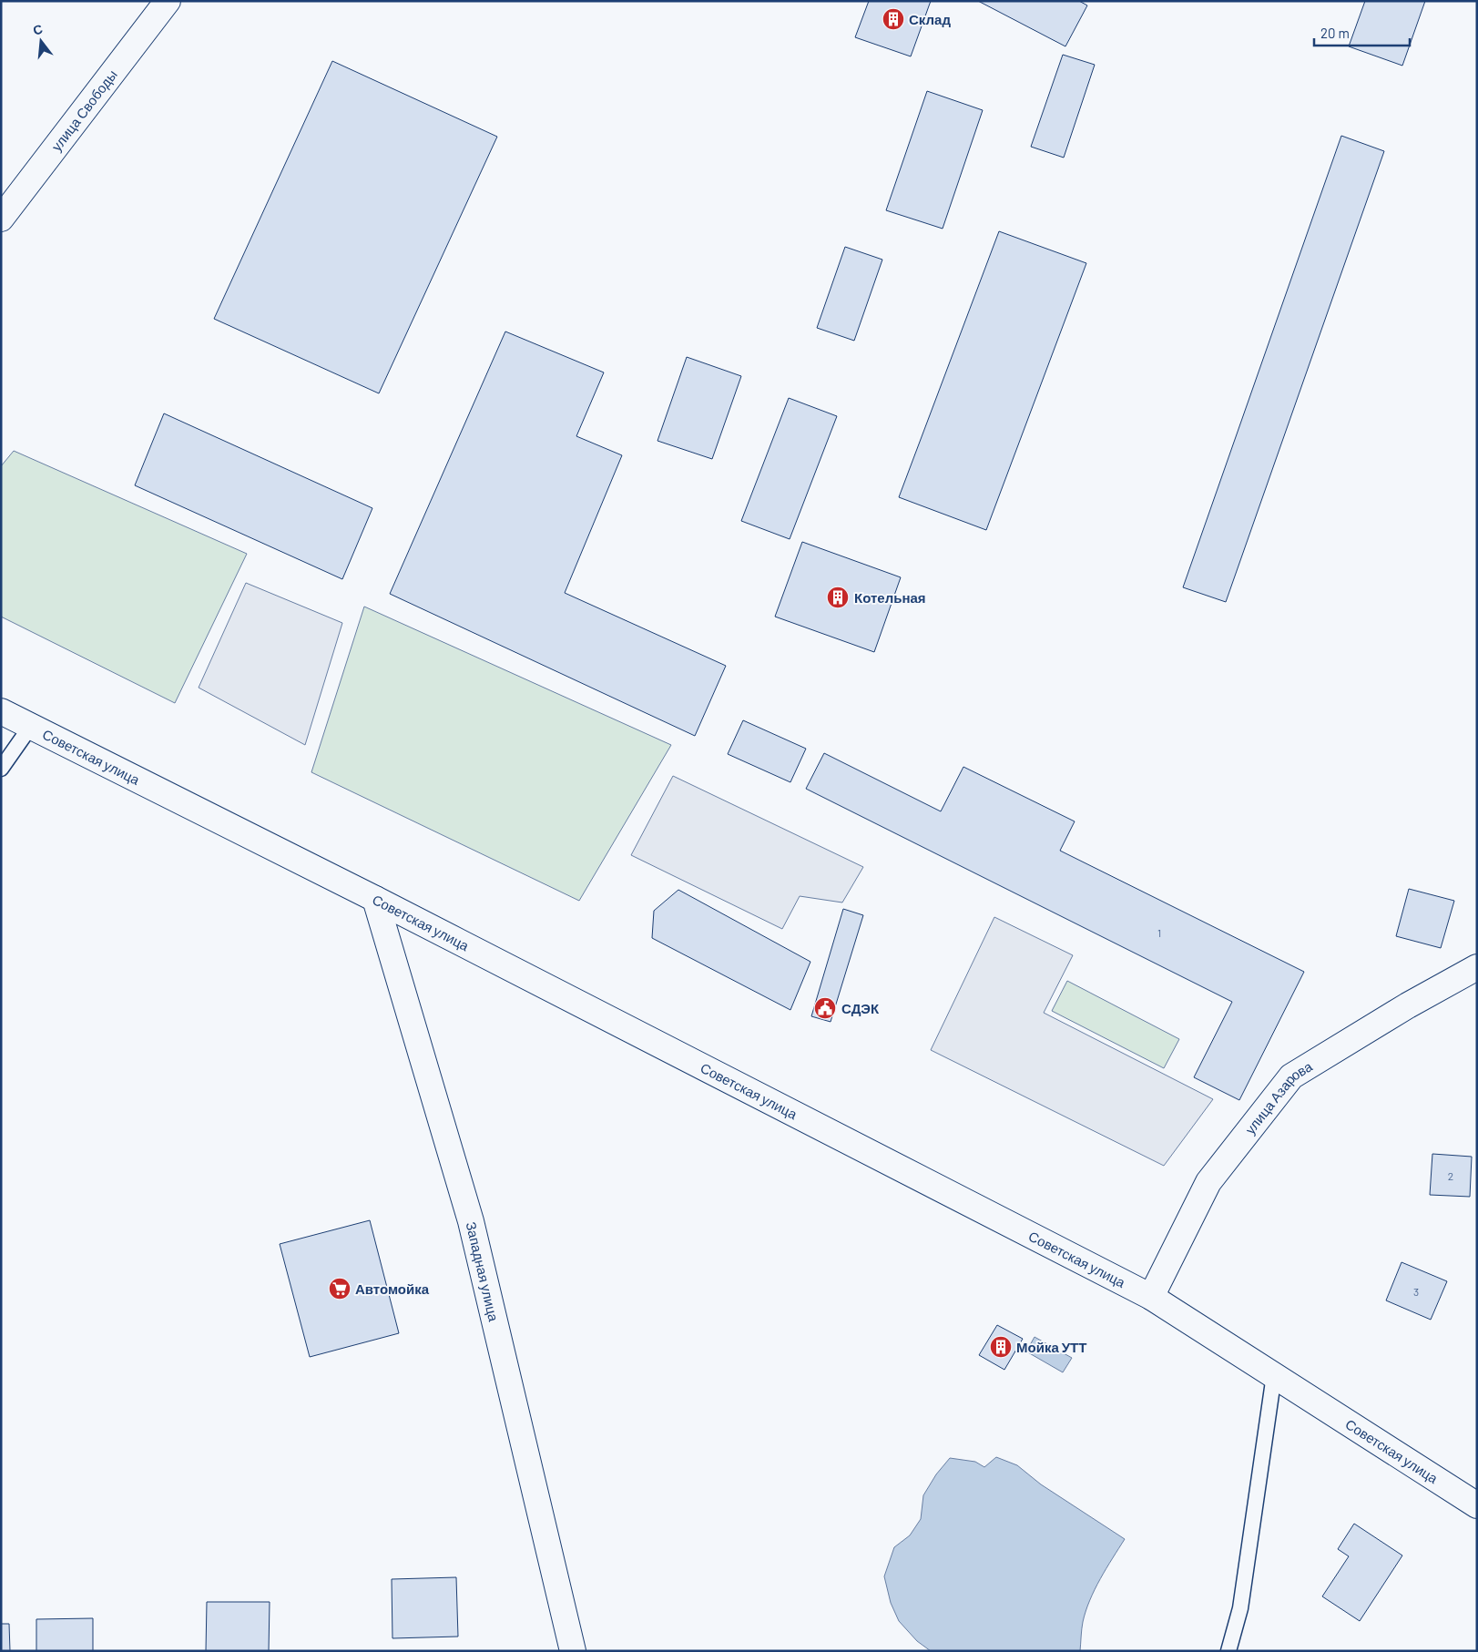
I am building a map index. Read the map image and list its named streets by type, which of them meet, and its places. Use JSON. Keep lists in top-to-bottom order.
{
  "streets": {
    "main road": [
      "улица Свободы",
      "Советская улица",
      "улица Азарова",
      "Западная улица"
    ]
  },
  "crossings": [
    ["Советская улица", "улица Азарова"],
    ["Советская улица", "Западная улица"]
  ],
  "places": {
    "building": ["Склад", "Котельная", "Мойка УТТ"],
    "public building": ["СДЭК"],
    "supermarket": ["Автомойка"]
  },
  "house_numbers": ["1", "2", "3"],
  "scale_bar": "20 m",
  "north": "top"
}
